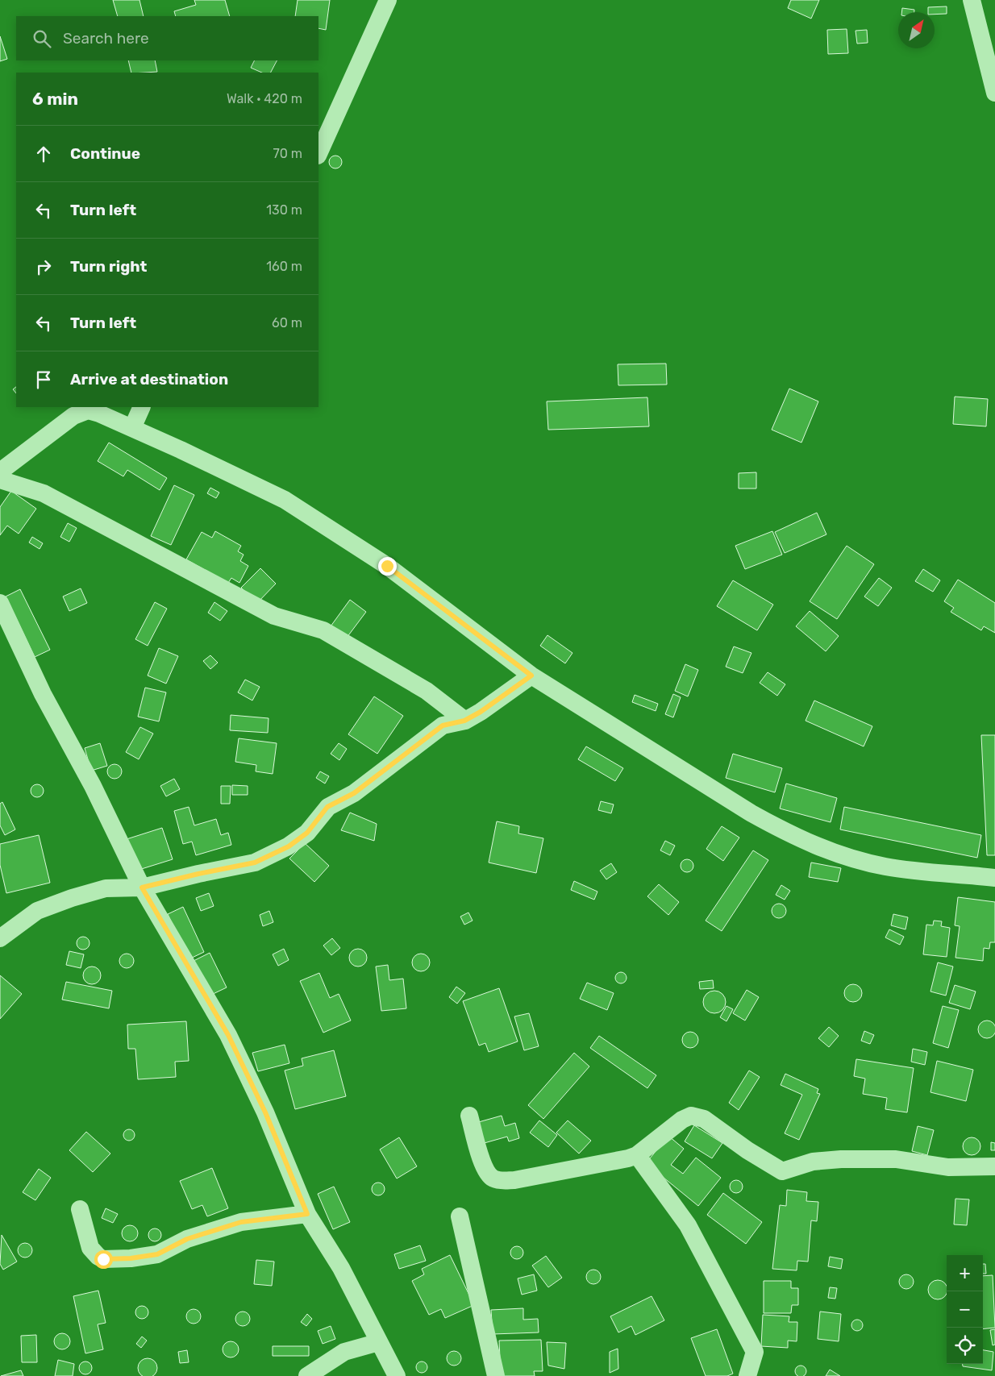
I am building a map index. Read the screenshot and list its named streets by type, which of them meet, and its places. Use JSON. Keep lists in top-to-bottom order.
{
  "north": "top right",
  "page": {
    "search": "Search here",
    "heading": ["6 min", "Walk · 420 m"],
    "list": [
      ["Continue", "70 m"],
      ["Turn left", "130 m"],
      ["Turn right", "160 m"],
      ["Turn left", "60 m"],
      "Arrive at destination"
    ],
    "map_buttons": ["+", "−"]
  }
}
